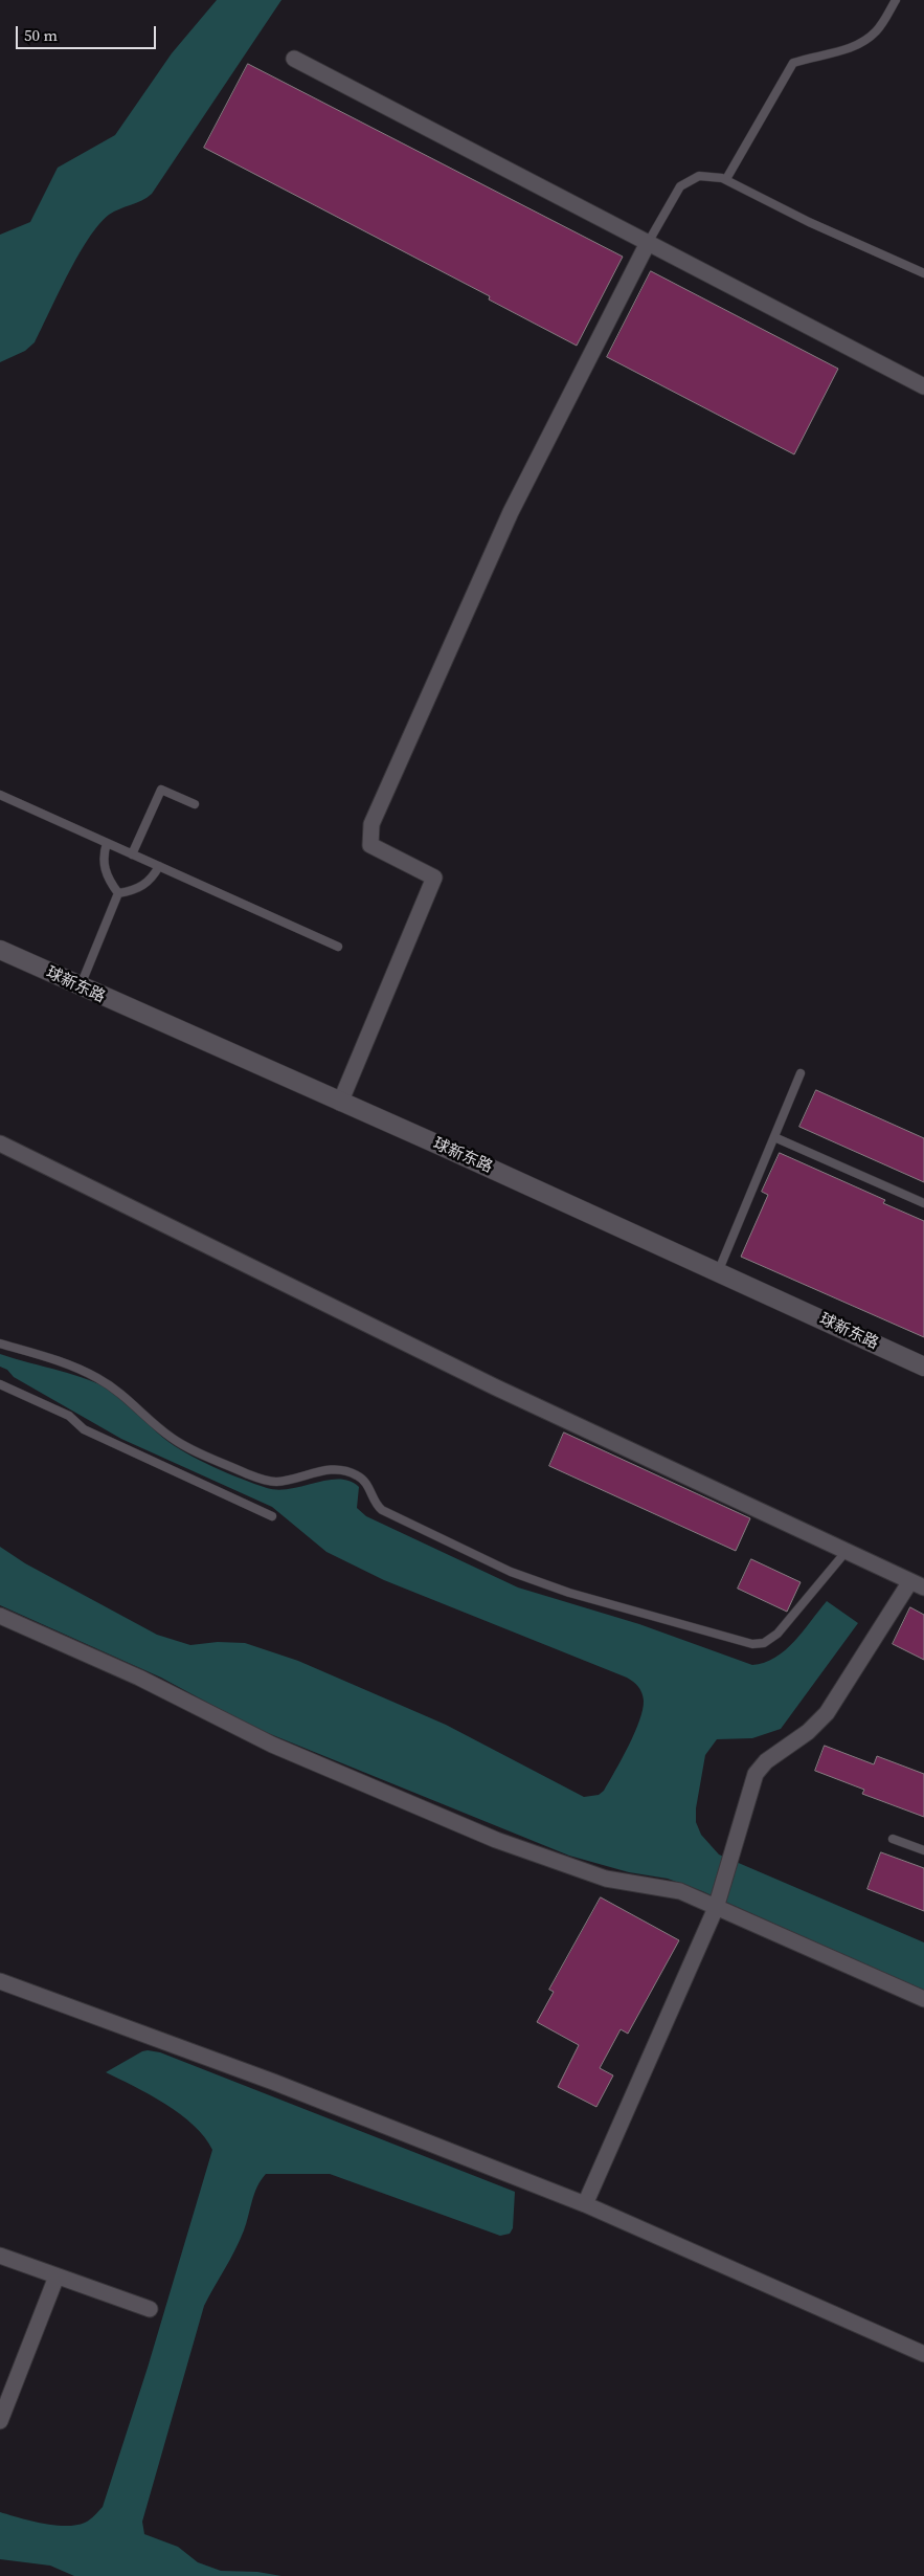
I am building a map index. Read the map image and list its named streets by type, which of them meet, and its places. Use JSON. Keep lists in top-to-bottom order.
{
  "streets": {
    "street": ["球新东路"]
  },
  "scale_bar": "50 m"
}
